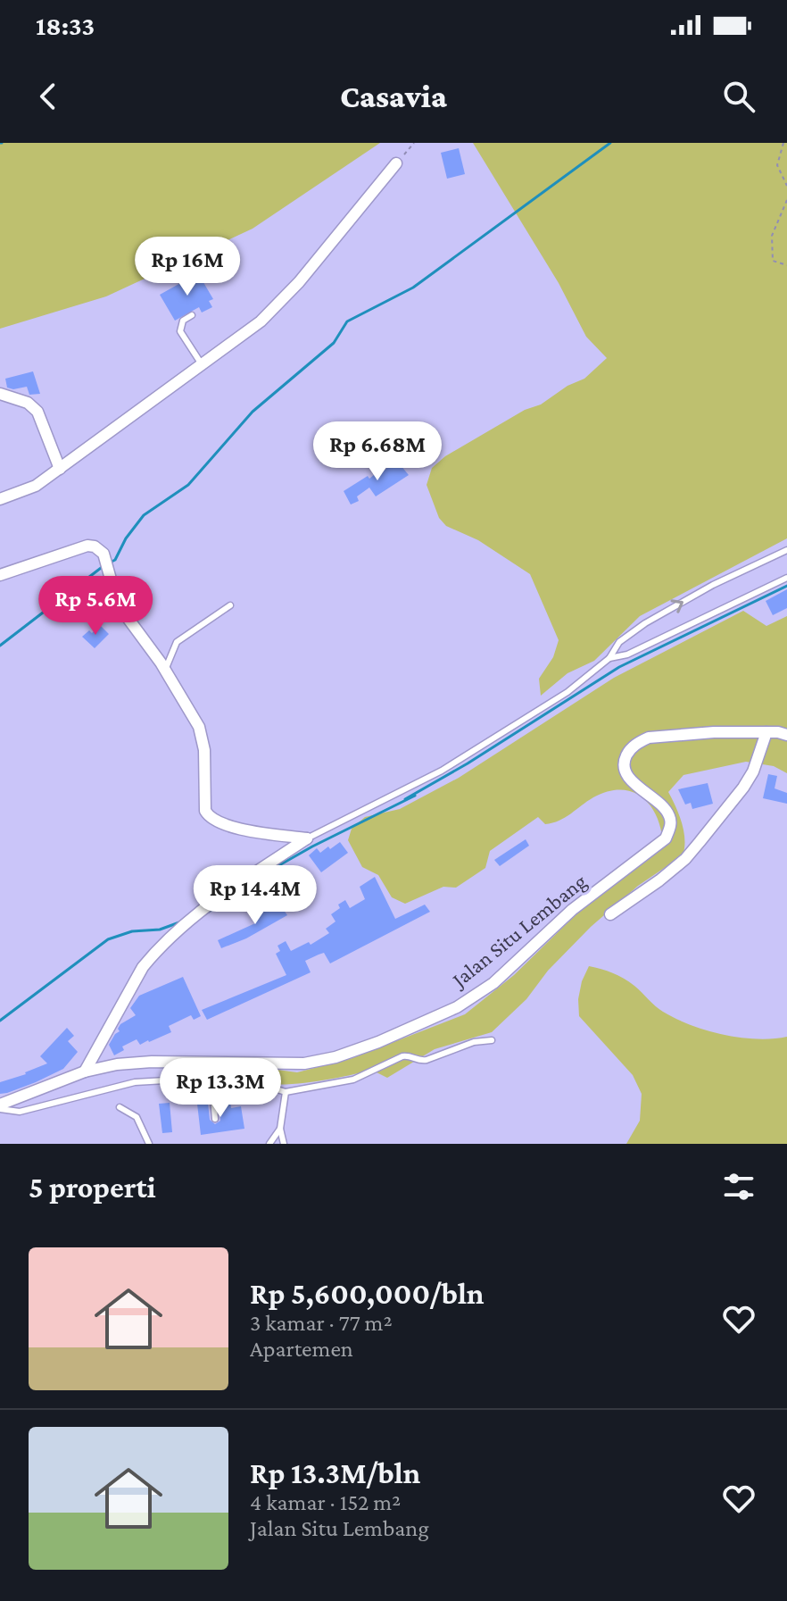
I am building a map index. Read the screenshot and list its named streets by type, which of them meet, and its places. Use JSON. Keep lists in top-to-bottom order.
{
  "streets": {
    "street": ["Jalan Situ Lembang"]
  },
  "page": {
    "status": "18:33",
    "header": "Casavia",
    "price": [
      "Rp 16M",
      "Rp 6.68M",
      "Rp 5.6M",
      "Rp 14.4M",
      "Rp 13.3M"
    ],
    "heading": "5 properti",
    "list": [
      {
        "name": "Rp 5,600,000/bln",
        "note": "3 kamar · 77 m² · Apartemen"
      },
      {
        "name": "Rp 13.3M/bln",
        "note": "4 kamar · 152 m² · Jalan Situ Lembang"
      }
    ]
  }
}
